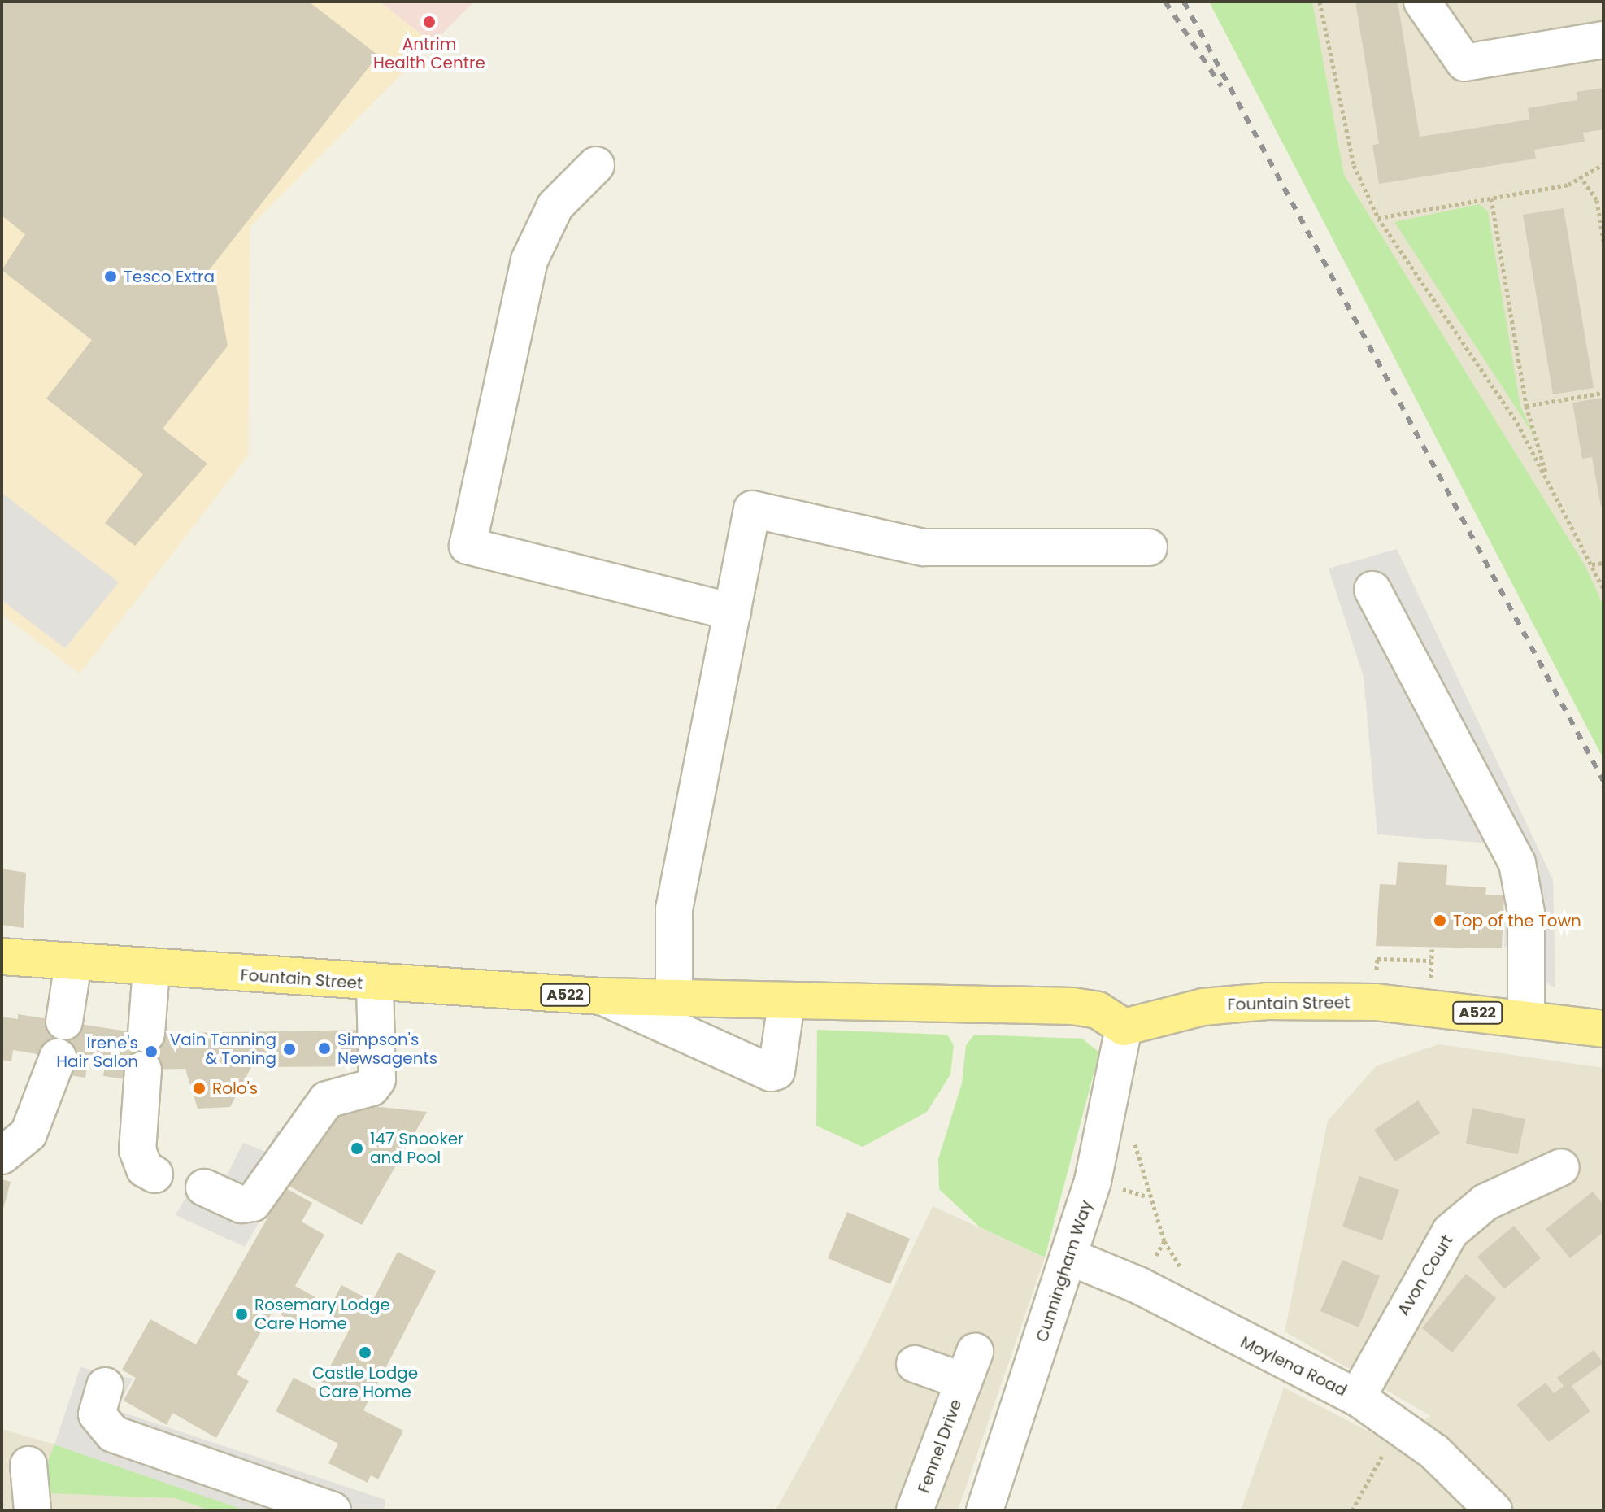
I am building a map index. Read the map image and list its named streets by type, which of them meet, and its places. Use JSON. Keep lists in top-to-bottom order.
{
  "streets": {
    "main road": ["Fountain Street", "A522"],
    "street": [
      "Cunningham Way",
      "Avon Court",
      "Moylena Road",
      "Fennel Drive"
    ]
  },
  "crossings": [
    ["Fountain Street", "Cunningham Way"],
    ["Cunningham Way", "Moylena Road"],
    ["Avon Court", "Moylena Road"]
  ],
  "places": [
    "Antrim Health Centre",
    "Tesco Extra",
    "Top of the Town",
    "Simpson's Newsagents",
    "Vain Tanning & Toning",
    "Irene's Hair Salon",
    "Rolo's",
    "147 Snooker and Pool",
    "Rosemary Lodge Care Home",
    "Castle Lodge Care Home"
  ]
}
